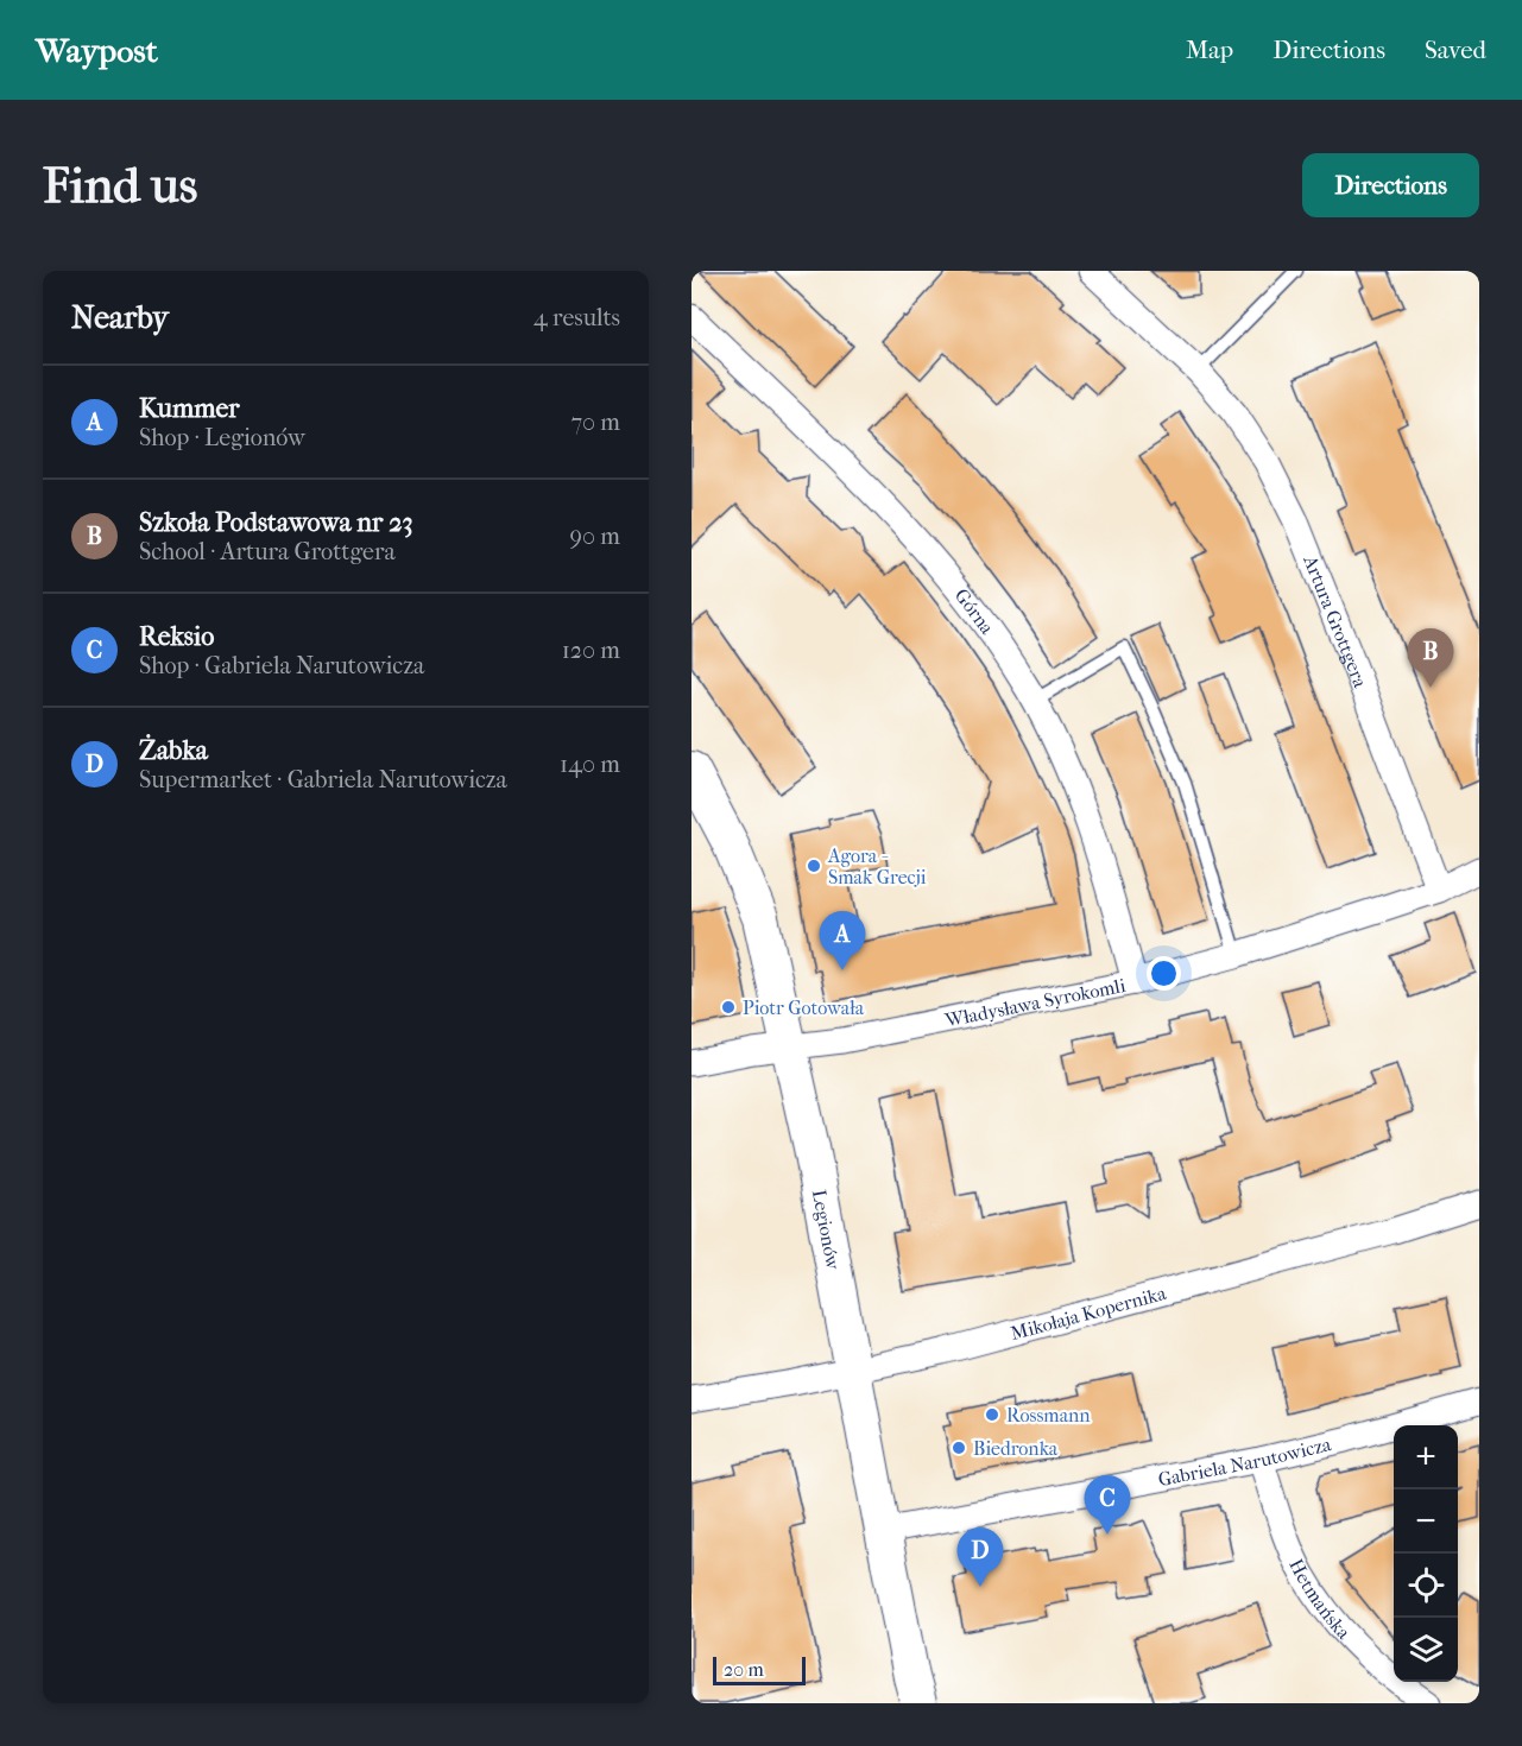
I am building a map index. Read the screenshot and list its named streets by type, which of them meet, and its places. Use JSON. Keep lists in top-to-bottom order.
{
  "streets": {
    "street": [
      "Górna",
      "Artura Grottgera",
      "Władysława Syrokomli",
      "Legionów",
      "Mikołaja Kopernika",
      "Gabriela Narutowicza",
      "Hetmańska"
    ]
  },
  "crossings": [
    ["Górna", "Władysława Syrokomli"],
    ["Artura Grottgera", "Władysława Syrokomli"],
    ["Władysława Syrokomli", "Legionów"],
    ["Legionów", "Mikołaja Kopernika"],
    ["Legionów", "Gabriela Narutowicza"],
    ["Gabriela Narutowicza", "Hetmańska"]
  ],
  "places": [
    "Agora - Smak Grecji",
    "Piotr Gotowała",
    "Rossmann",
    "Biedronka"
  ],
  "scale_bar": "20 m",
  "page": {
    "header": "Waypost",
    "nav": ["Map", "Directions", "Saved"],
    "buttons": "Directions",
    "title": "Find us",
    "heading": ["Nearby", "4 results"],
    "list": [
      {
        "mark": "A",
        "name": "Kummer",
        "note": "Shop · Legionów",
        "value": "70 m"
      },
      {
        "mark": "B",
        "name": "Szkoła Podstawowa nr 23",
        "note": "School · Artura Grottgera",
        "value": "90 m"
      },
      {
        "mark": "C",
        "name": "Reksio",
        "note": "Shop · Gabriela Narutowicza",
        "value": "120 m"
      },
      {
        "mark": "D",
        "name": "Żabka",
        "note": "Supermarket · Gabriela Narutowicza",
        "value": "140 m"
      }
    ],
    "pins": [
      "B",
      "A",
      "C",
      "D"
    ],
    "map_buttons": ["+", "−"],
    "scale": "20 m"
  }
}
